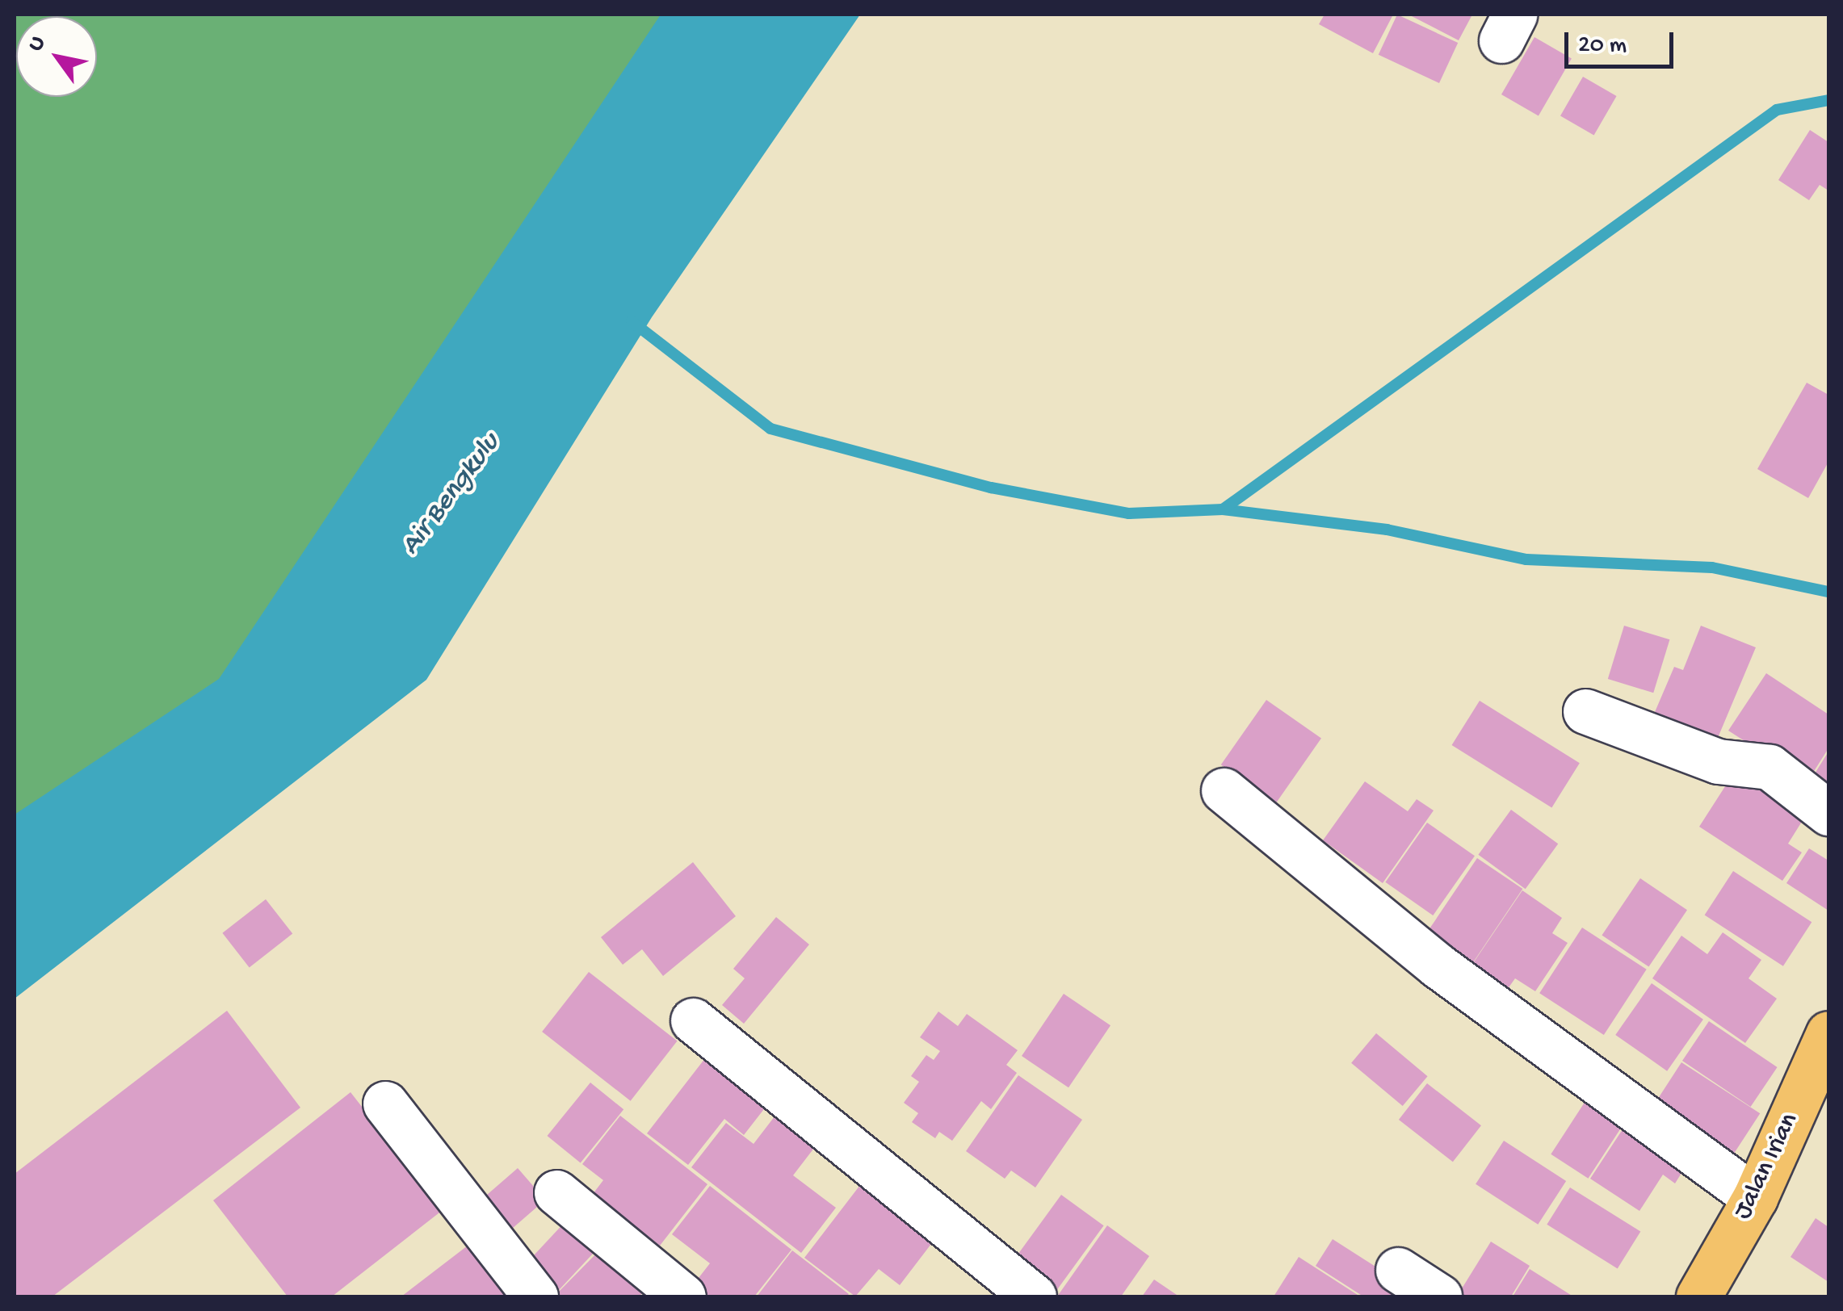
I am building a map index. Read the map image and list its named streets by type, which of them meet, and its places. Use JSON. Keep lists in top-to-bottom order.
{
  "streets": {
    "main road": ["Jalan Irian"]
  },
  "water": ["Air Bengkulu"],
  "scale_bar": "20 m",
  "north": "top left"
}
